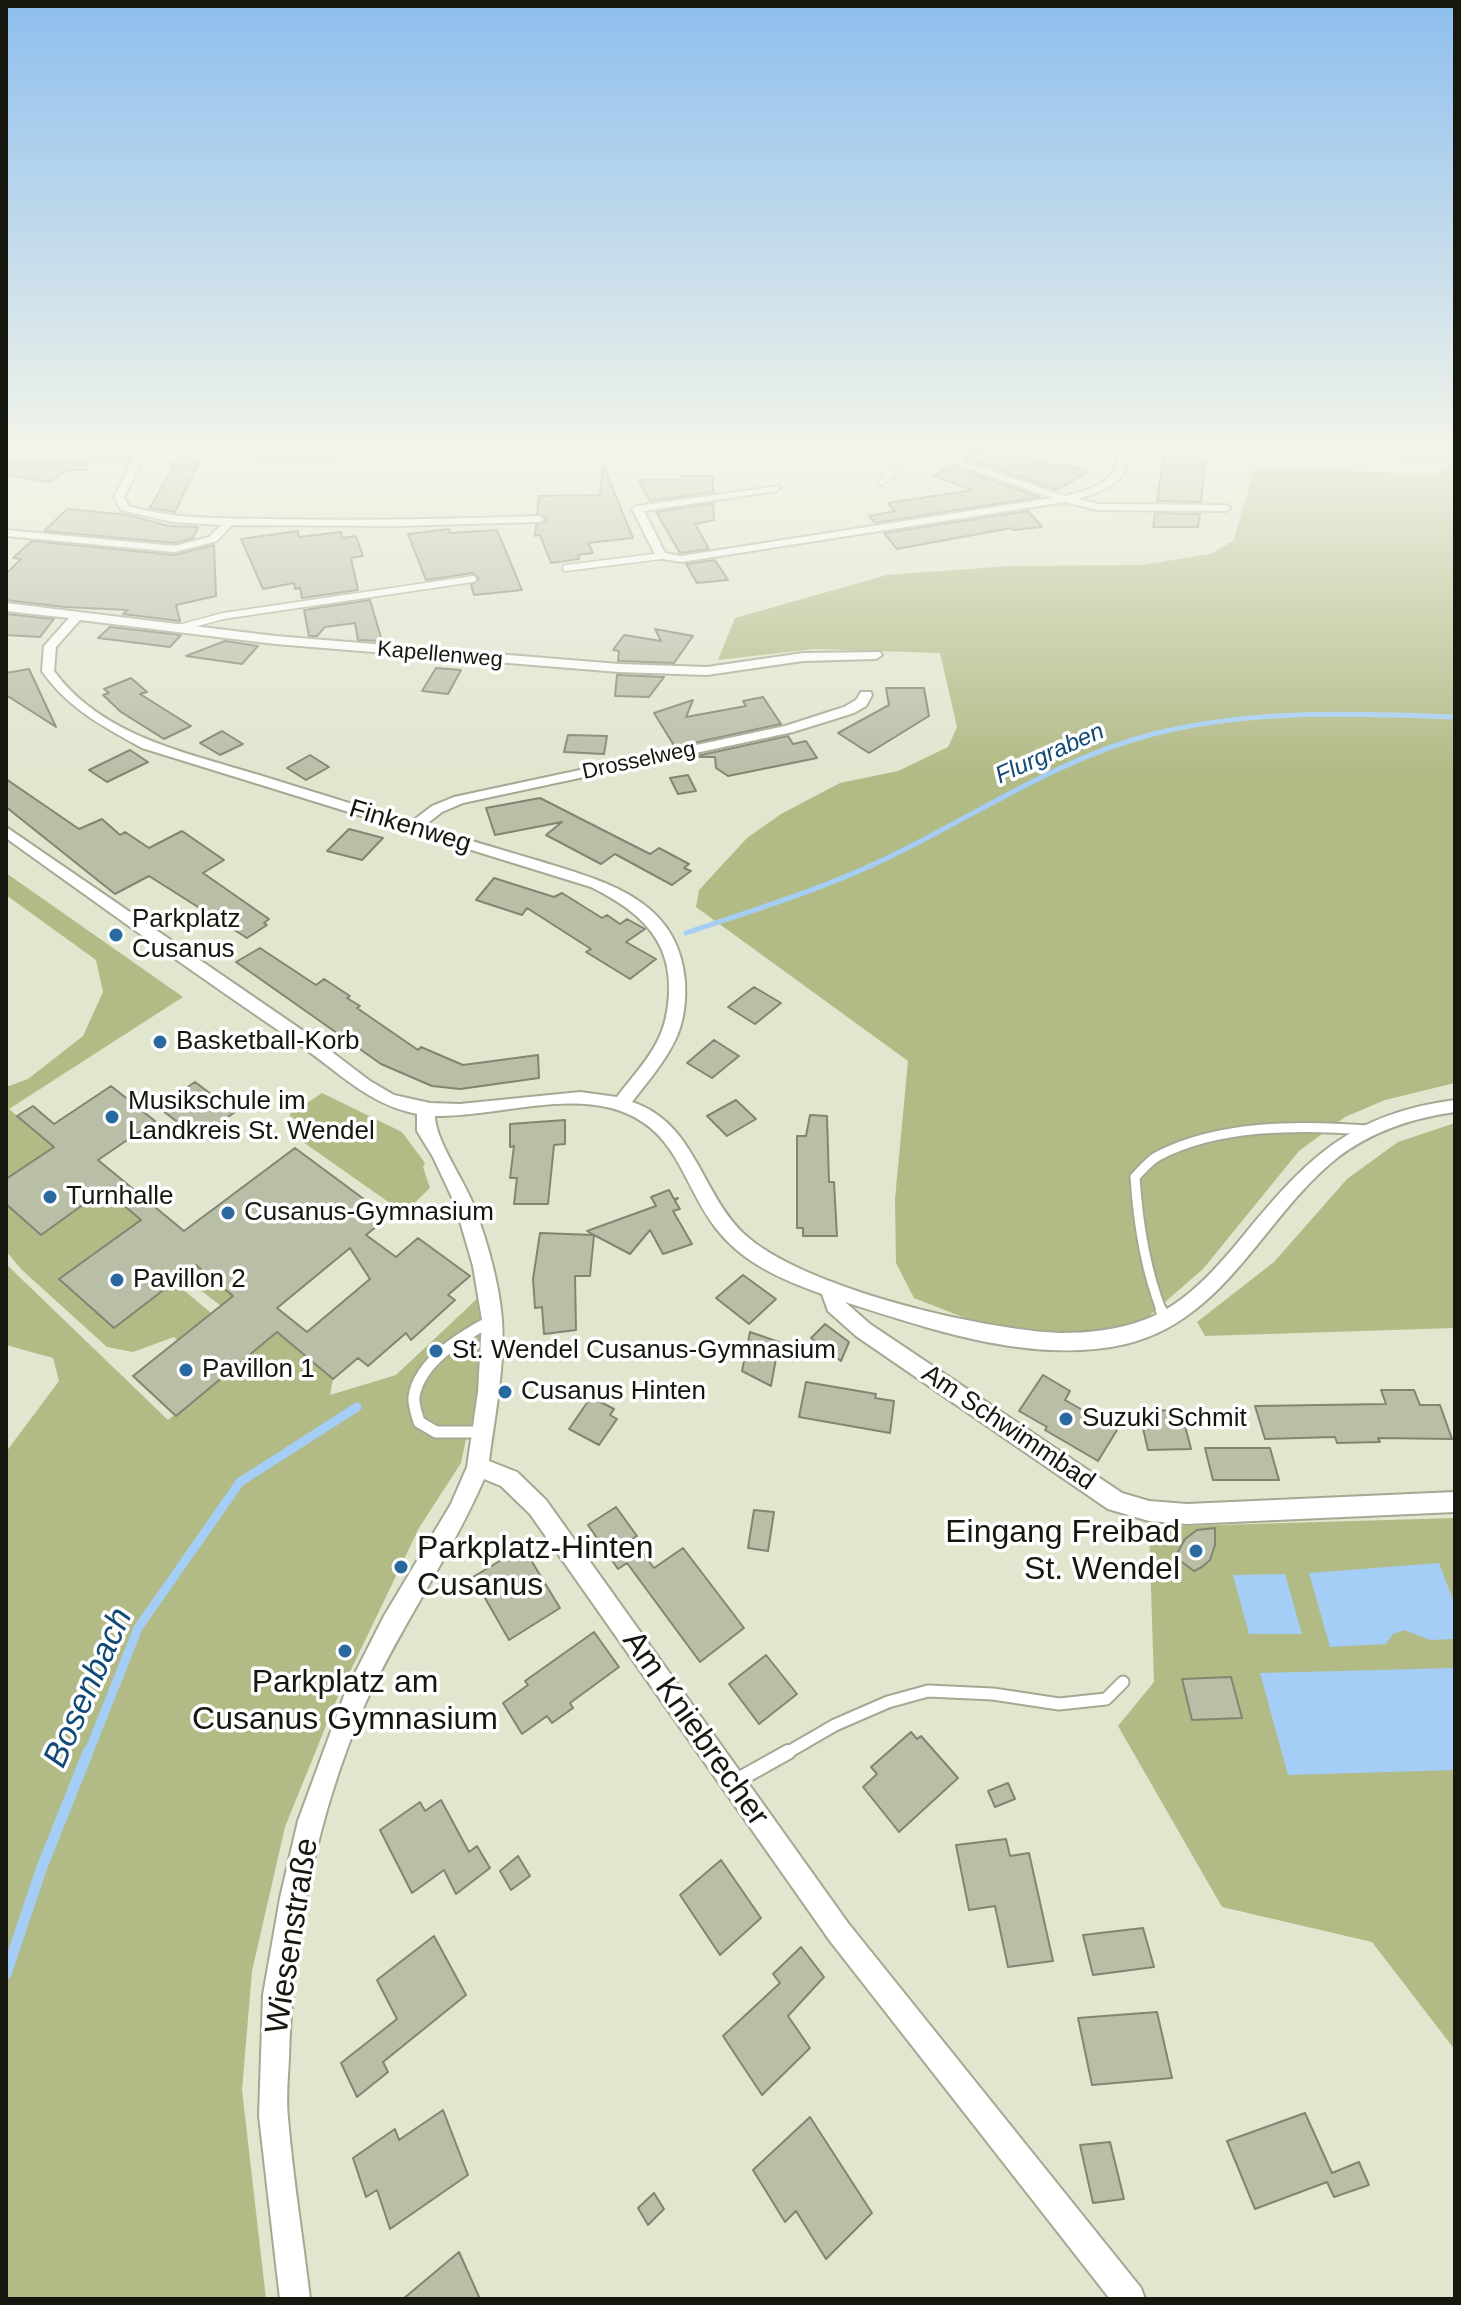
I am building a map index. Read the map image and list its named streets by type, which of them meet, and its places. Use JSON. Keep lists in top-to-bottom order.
{
  "streets": {
    "street": [
      "Kapellenweg",
      "Drosselweg",
      "Finkenweg",
      "Am Schwimmbad",
      "Am Kniebrecher",
      "Wiesenstraße"
    ]
  },
  "crossings": [
    ["Kapellenweg", "Finkenweg"],
    ["Drosselweg", "Finkenweg"],
    ["Am Kniebrecher", "Wiesenstraße"]
  ],
  "water": ["Flurgraben", "Bosenbach"],
  "places": [
    "Parkplatz Cusanus",
    "Basketball-Korb",
    "Musikschule im Landkreis St. Wendel",
    "Turnhalle",
    "Cusanus-Gymnasium",
    "Pavillon 2",
    "St. Wendel Cusanus-Gymnasium",
    "Pavillon 1",
    "Cusanus Hinten",
    "Suzuki Schmit",
    "Eingang Freibad St. Wendel",
    "Parkplatz-Hinten Cusanus",
    "Parkplatz am Cusanus Gymnasium"
  ]
}
